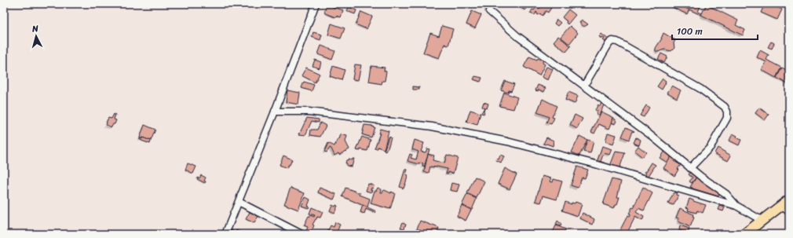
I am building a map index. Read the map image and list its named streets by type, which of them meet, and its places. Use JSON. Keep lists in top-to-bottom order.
{
  "scale_bar": "100 m",
  "north": "top"
}
